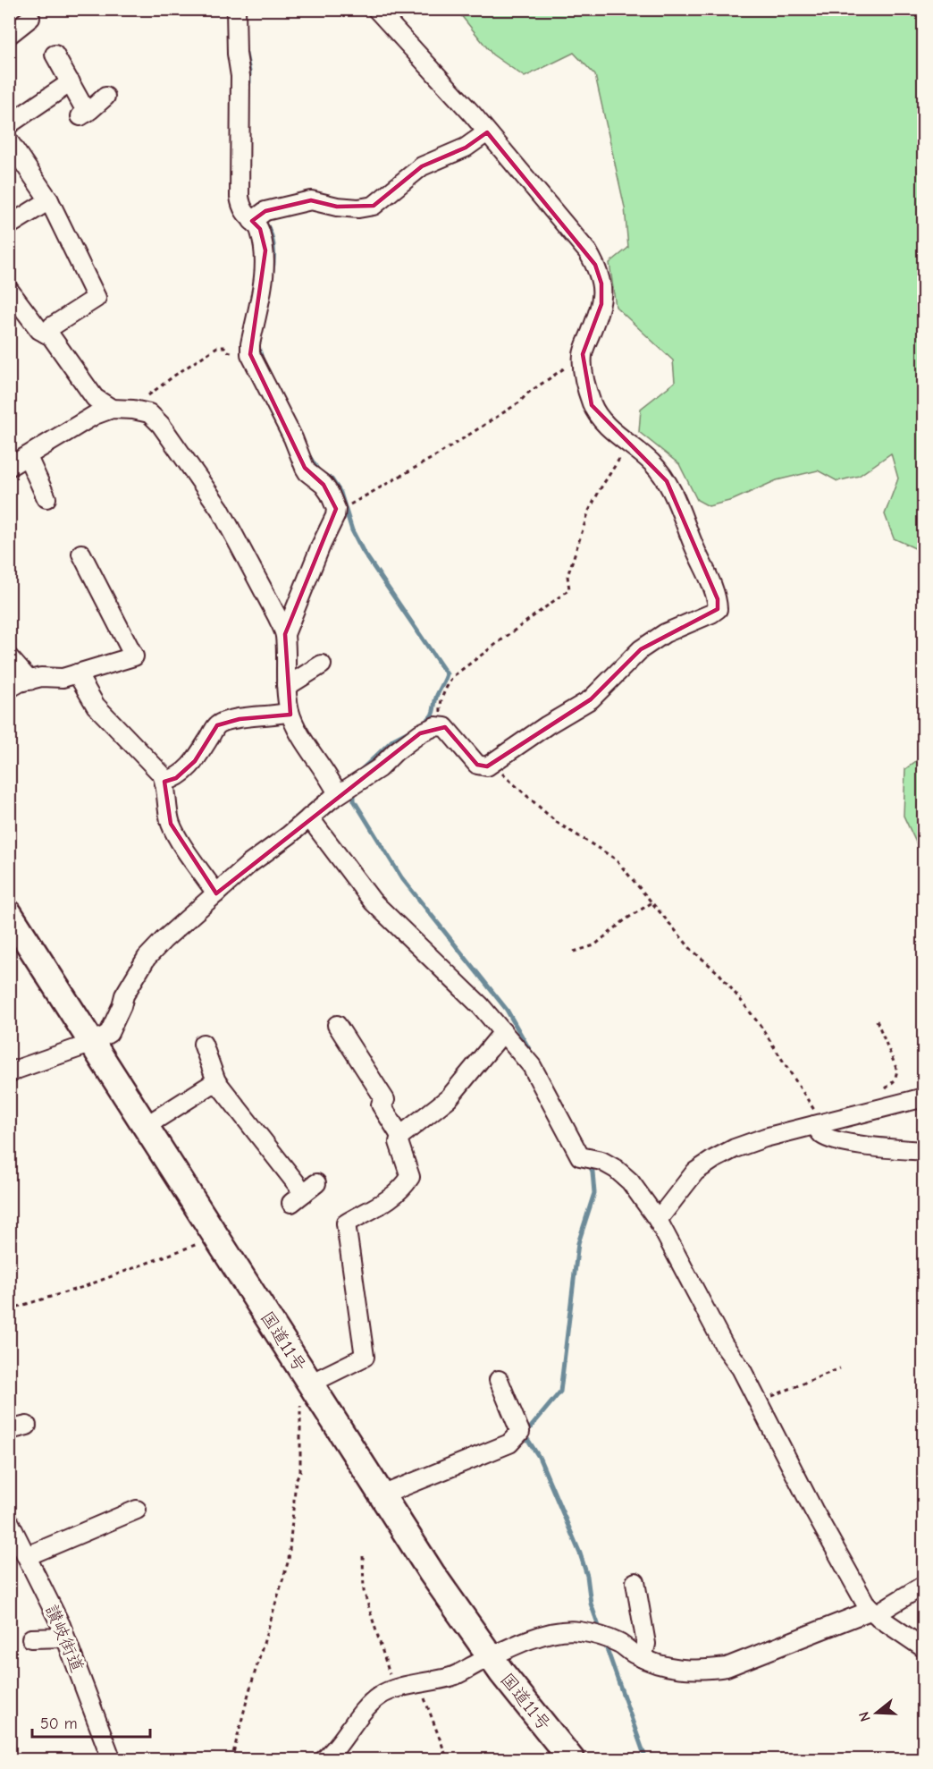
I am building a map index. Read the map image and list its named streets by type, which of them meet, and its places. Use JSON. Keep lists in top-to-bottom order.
{
  "streets": {
    "highway": ["国道11号"],
    "street": ["讃岐街道"]
  },
  "scale_bar": "50 m",
  "north": "left"
}
